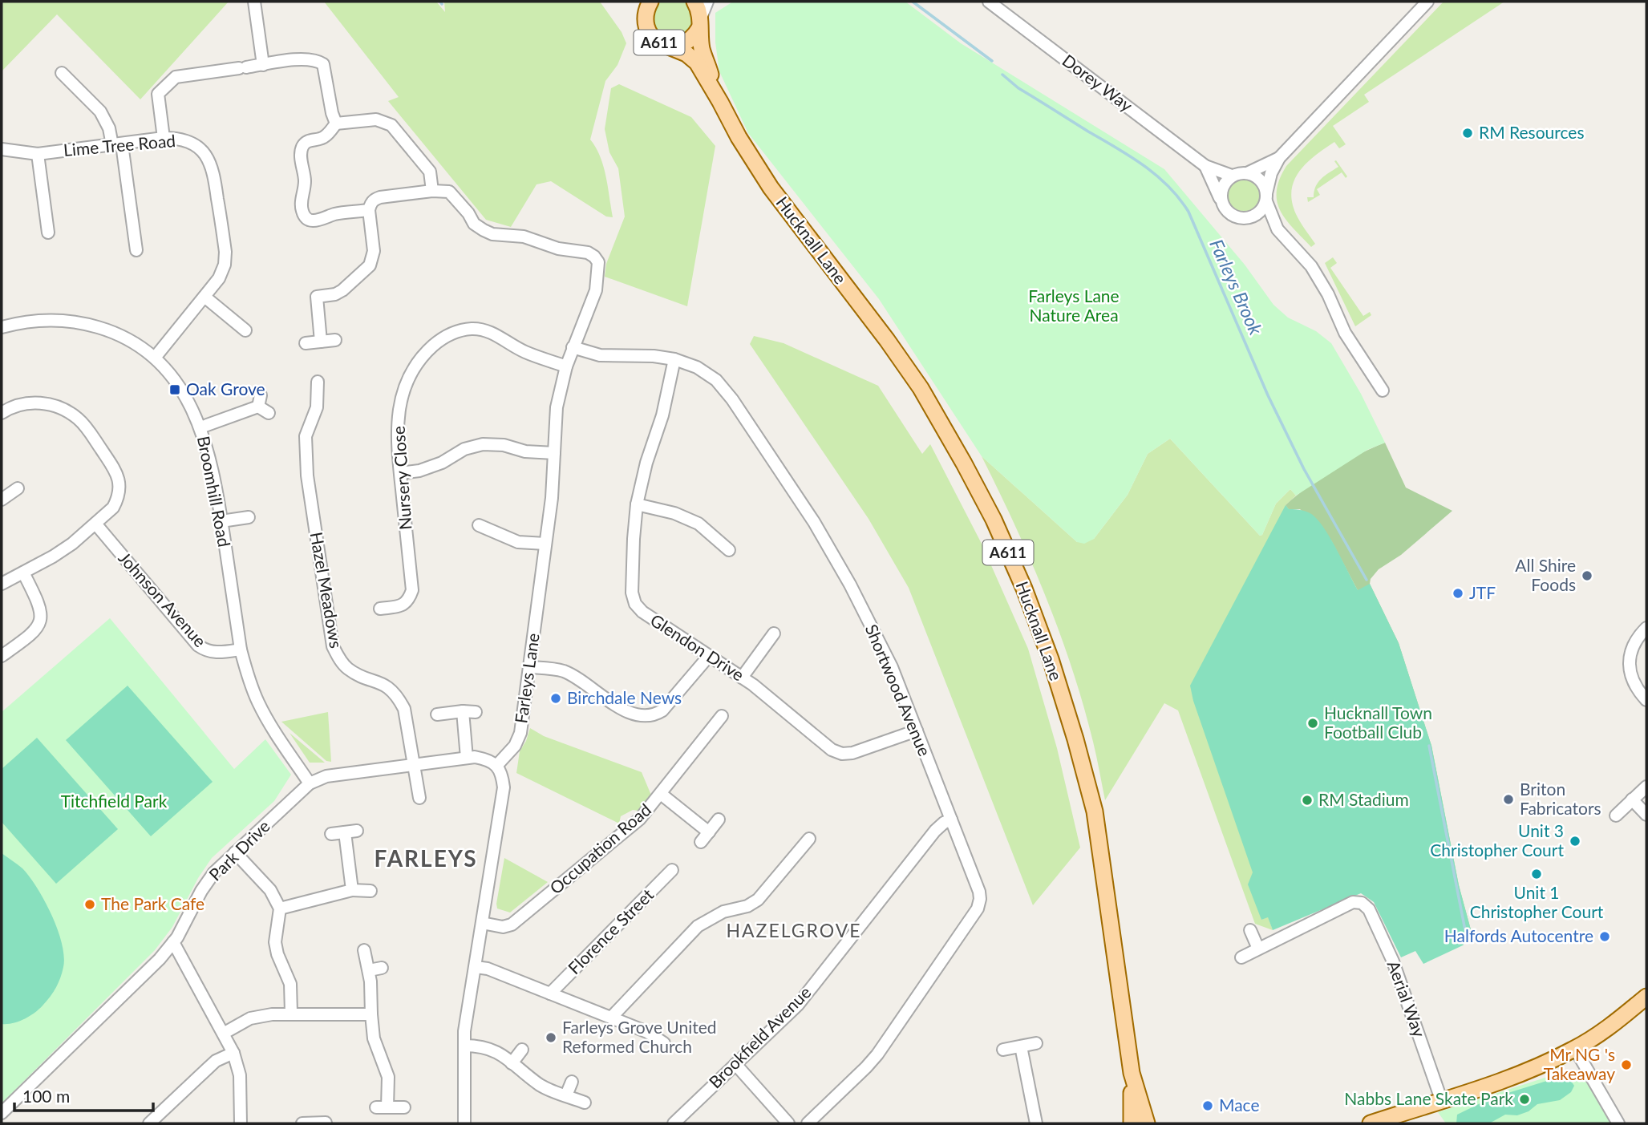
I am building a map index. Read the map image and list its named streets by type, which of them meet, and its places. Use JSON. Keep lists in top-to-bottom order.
{
  "streets": {
    "main road": ["A611", "Hucknall Lane"],
    "street": [
      "Dorey Way",
      "Lime Tree Road",
      "Nursery Close",
      "Broomhill Road",
      "Hazel Meadows",
      "Johnson Avenue",
      "Glendon Drive",
      "Farleys Lane",
      "Shortwood Avenue",
      "Occupation Road",
      "Park Drive",
      "Florence Street",
      "Aerial Way",
      "Brookfield Avenue"
    ]
  },
  "crossings": [
    ["A611", "Hucknall Lane"],
    ["Lime Tree Road", "Broomhill Road"],
    ["Nursery Close", "Farleys Lane"],
    ["Broomhill Road", "Johnson Avenue"],
    ["Broomhill Road", "Park Drive"],
    ["Hazel Meadows", "Park Drive"],
    ["Glendon Drive", "Shortwood Avenue"],
    ["Farleys Lane", "Shortwood Avenue"],
    ["Farleys Lane", "Park Drive"],
    ["Shortwood Avenue", "Brookfield Avenue"]
  ],
  "districts": ["FARLEYS", "HAZELGROVE"],
  "water": ["Farleys Brook"],
  "parks": ["Farleys Lane Nature Area", "Titchfield Park"],
  "places": {
    "other": [
      "RM Resources",
      "All Shire Foods",
      "JTF",
      "Birchdale News",
      "Hucknall Town Football Club",
      "Briton Fabricators",
      "RM Stadium",
      "Unit 3 Christopher Court",
      "Unit 1 Christopher Court",
      "The Park Cafe",
      "Halfords Autocentre",
      "Farleys Grove United Reformed Church",
      "Mr NG 's Takeaway",
      "Nabbs Lane Skate Park",
      "Mace"
    ],
    "transit": ["Oak Grove"]
  },
  "scale_bar": "100 m"
}
